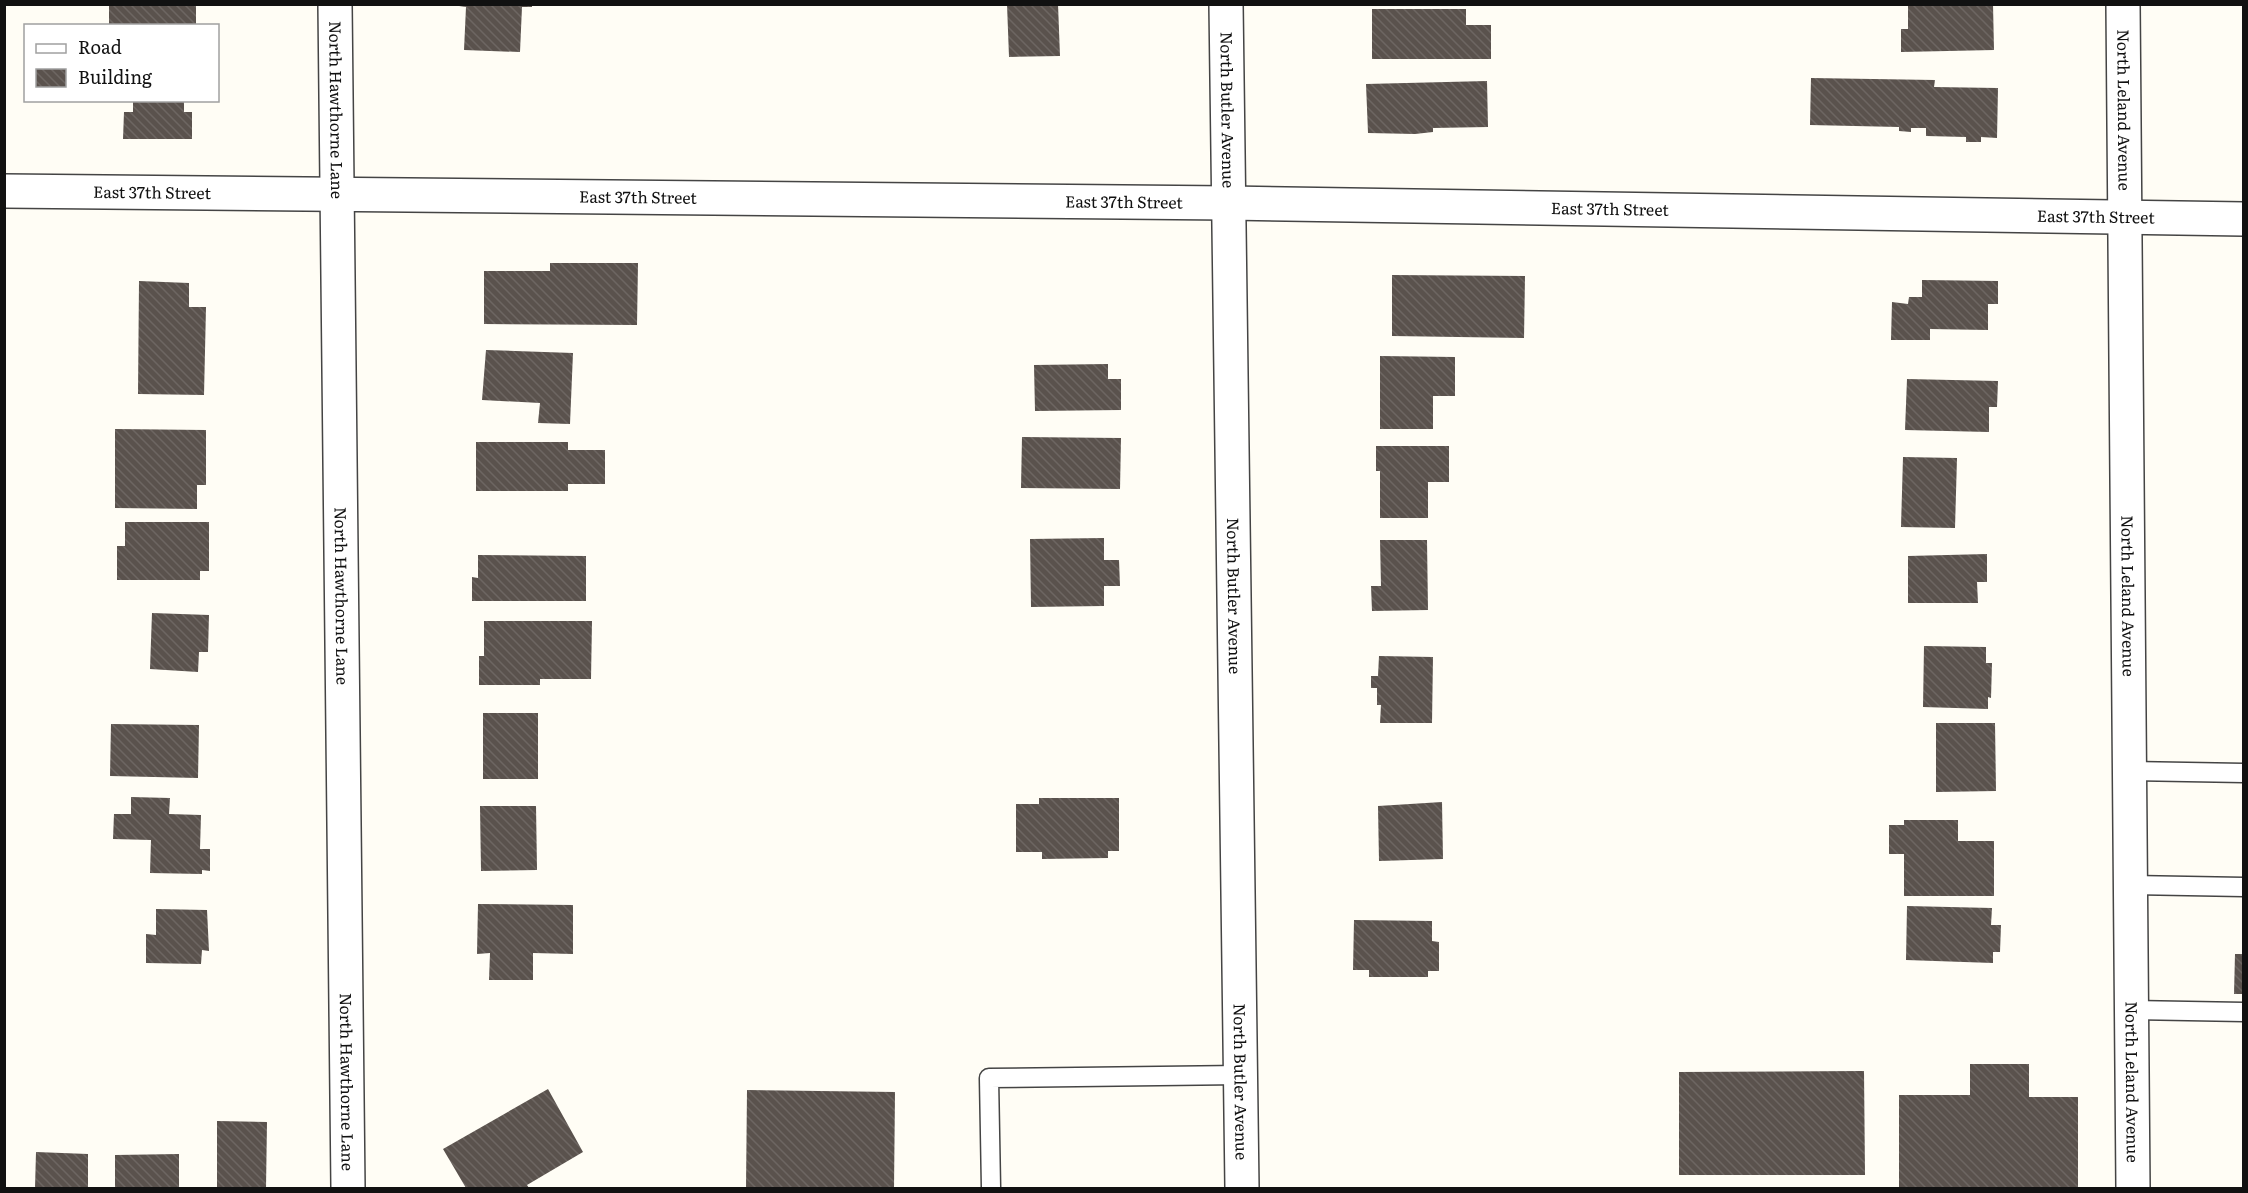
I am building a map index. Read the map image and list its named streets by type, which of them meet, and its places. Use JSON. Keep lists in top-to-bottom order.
{
  "streets": {
    "street": [
      "North Hawthorne Lane",
      "North Butler Avenue",
      "North Leland Avenue",
      "East 37th Street"
    ]
  },
  "crossings": [
    ["North Hawthorne Lane", "East 37th Street"],
    ["North Butler Avenue", "East 37th Street"],
    ["North Leland Avenue", "East 37th Street"]
  ],
  "legend": ["Road", "Building"]
}
